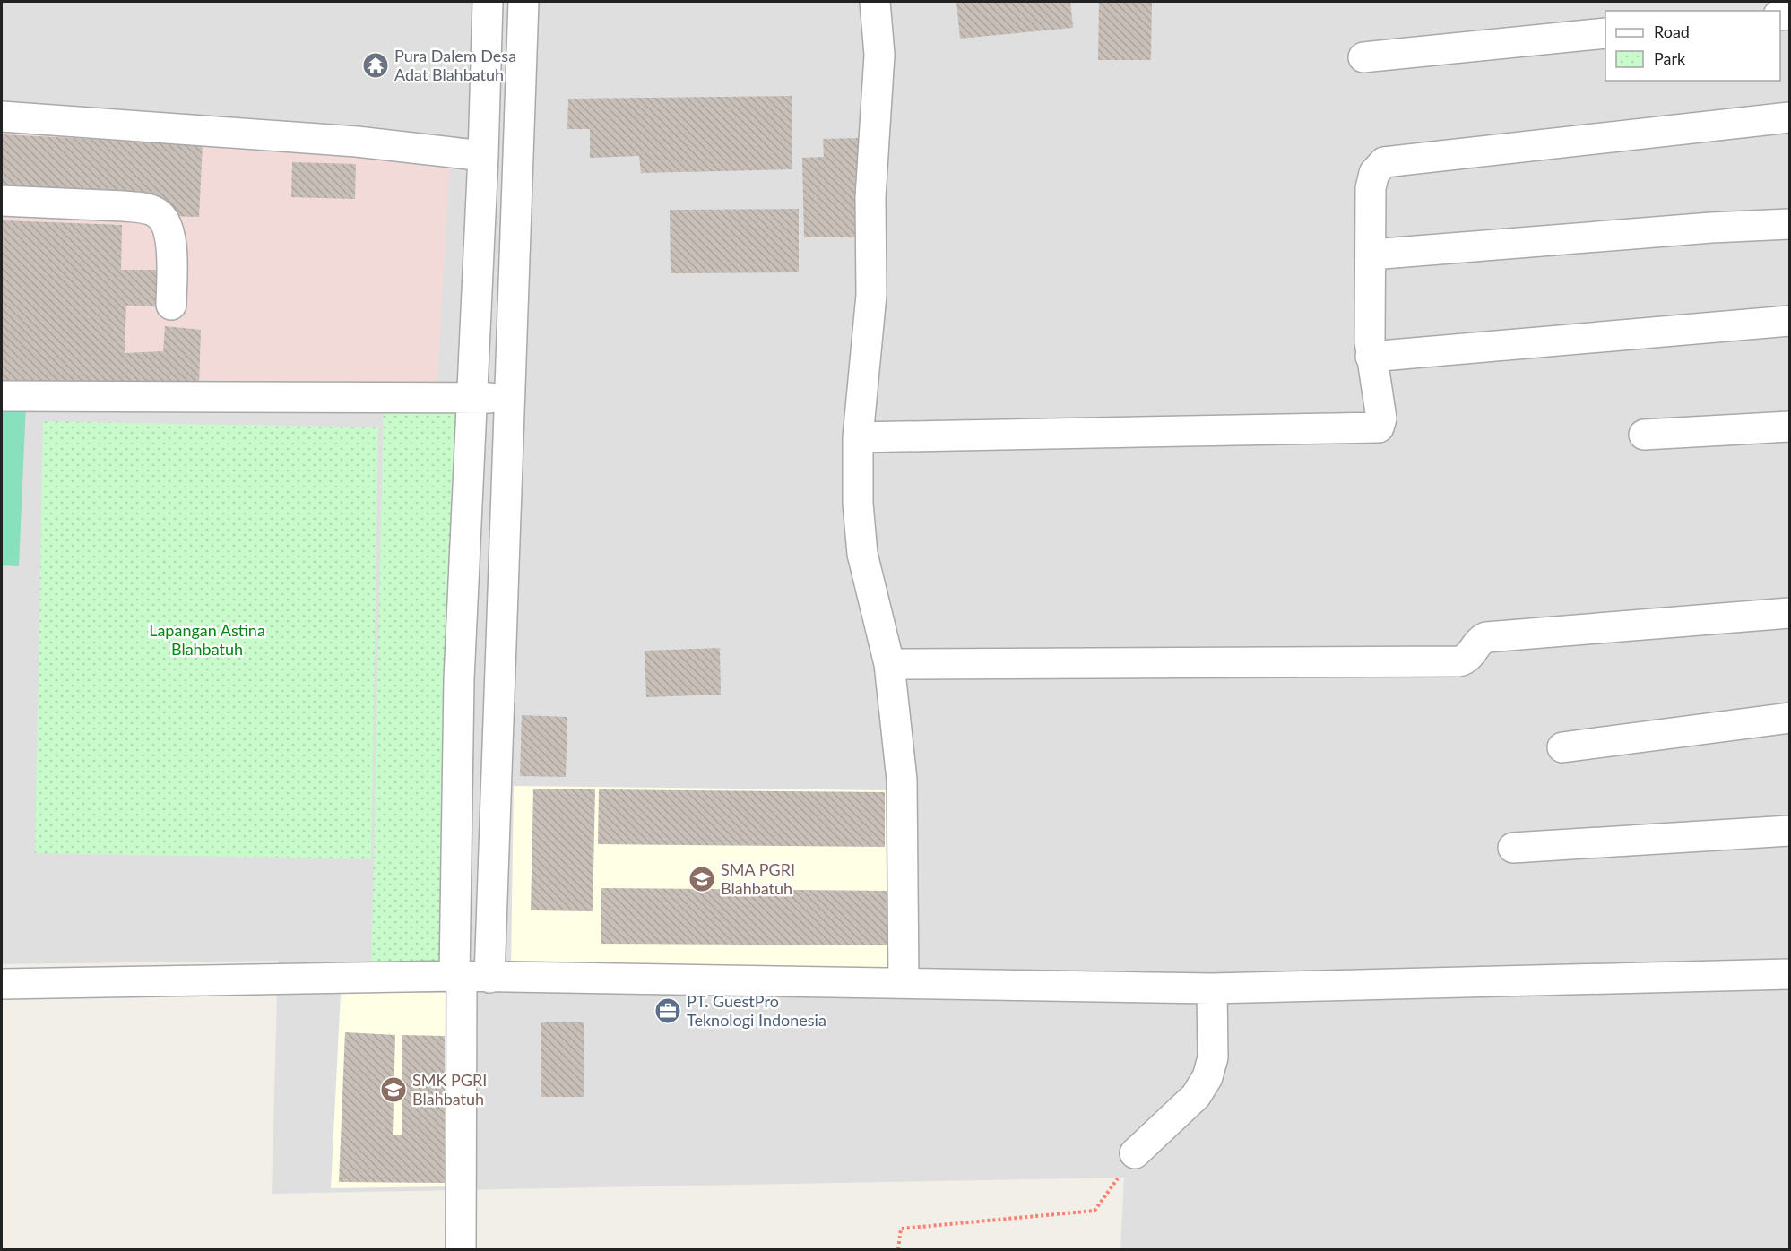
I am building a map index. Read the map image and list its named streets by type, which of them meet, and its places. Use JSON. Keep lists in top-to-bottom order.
{
  "parks": ["Lapangan Astina Blahbatuh"],
  "places": {
    "temple": ["Pura Dalem Desa Adat Blahbatuh"],
    "school or university": ["SMA PGRI Blahbatuh", "SMK PGRI Blahbatuh"],
    "office": ["PT. GuestPro Teknologi Indonesia"]
  },
  "legend": ["Road", "Park"]
}
